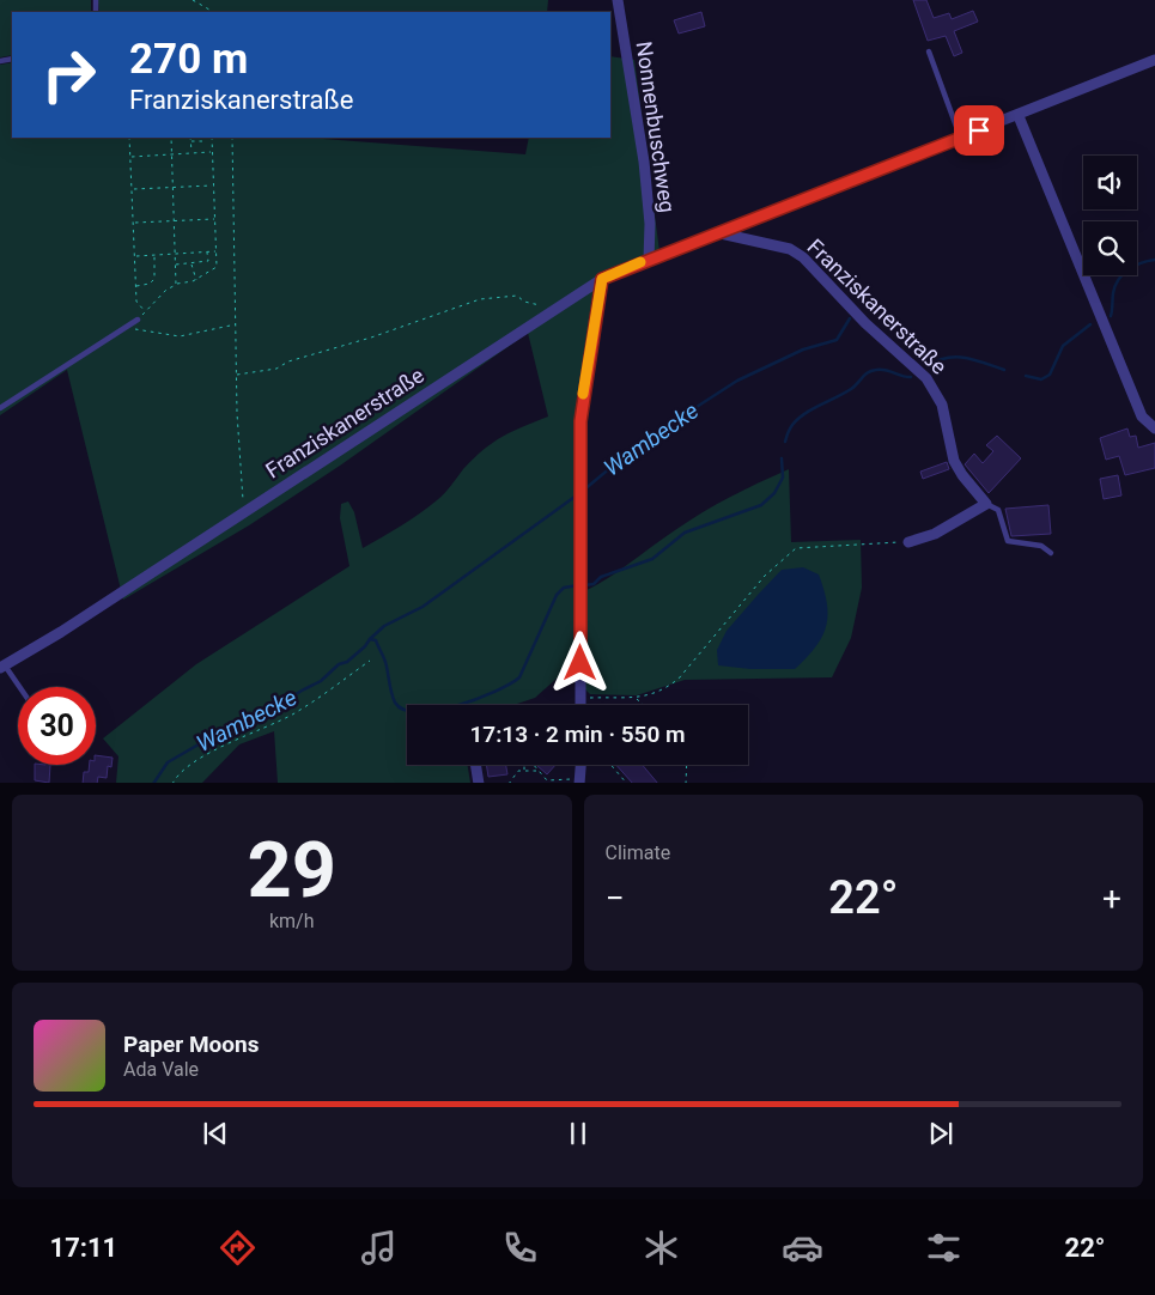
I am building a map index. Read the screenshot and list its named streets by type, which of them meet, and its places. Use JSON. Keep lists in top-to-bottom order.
{
  "streets": {
    "street": ["Nonnenbuschweg", "Franziskanerstraße"]
  },
  "crossings": [
    ["Nonnenbuschweg", "Franziskanerstraße"]
  ],
  "water": ["Wambecke"],
  "page": {
    "turn": ["270 m", "Franziskanerstraße"],
    "limit": "30",
    "trip": "17:13 · 2 min · 550 m",
    "tile": [
      ["29", "km/h"],
      "Climate"
    ],
    "heat": ["−", "22°", "+"],
    "song": ["Paper Moons", "Ada Vale"],
    "tabs": ["17:11", "22°"]
  }
}
